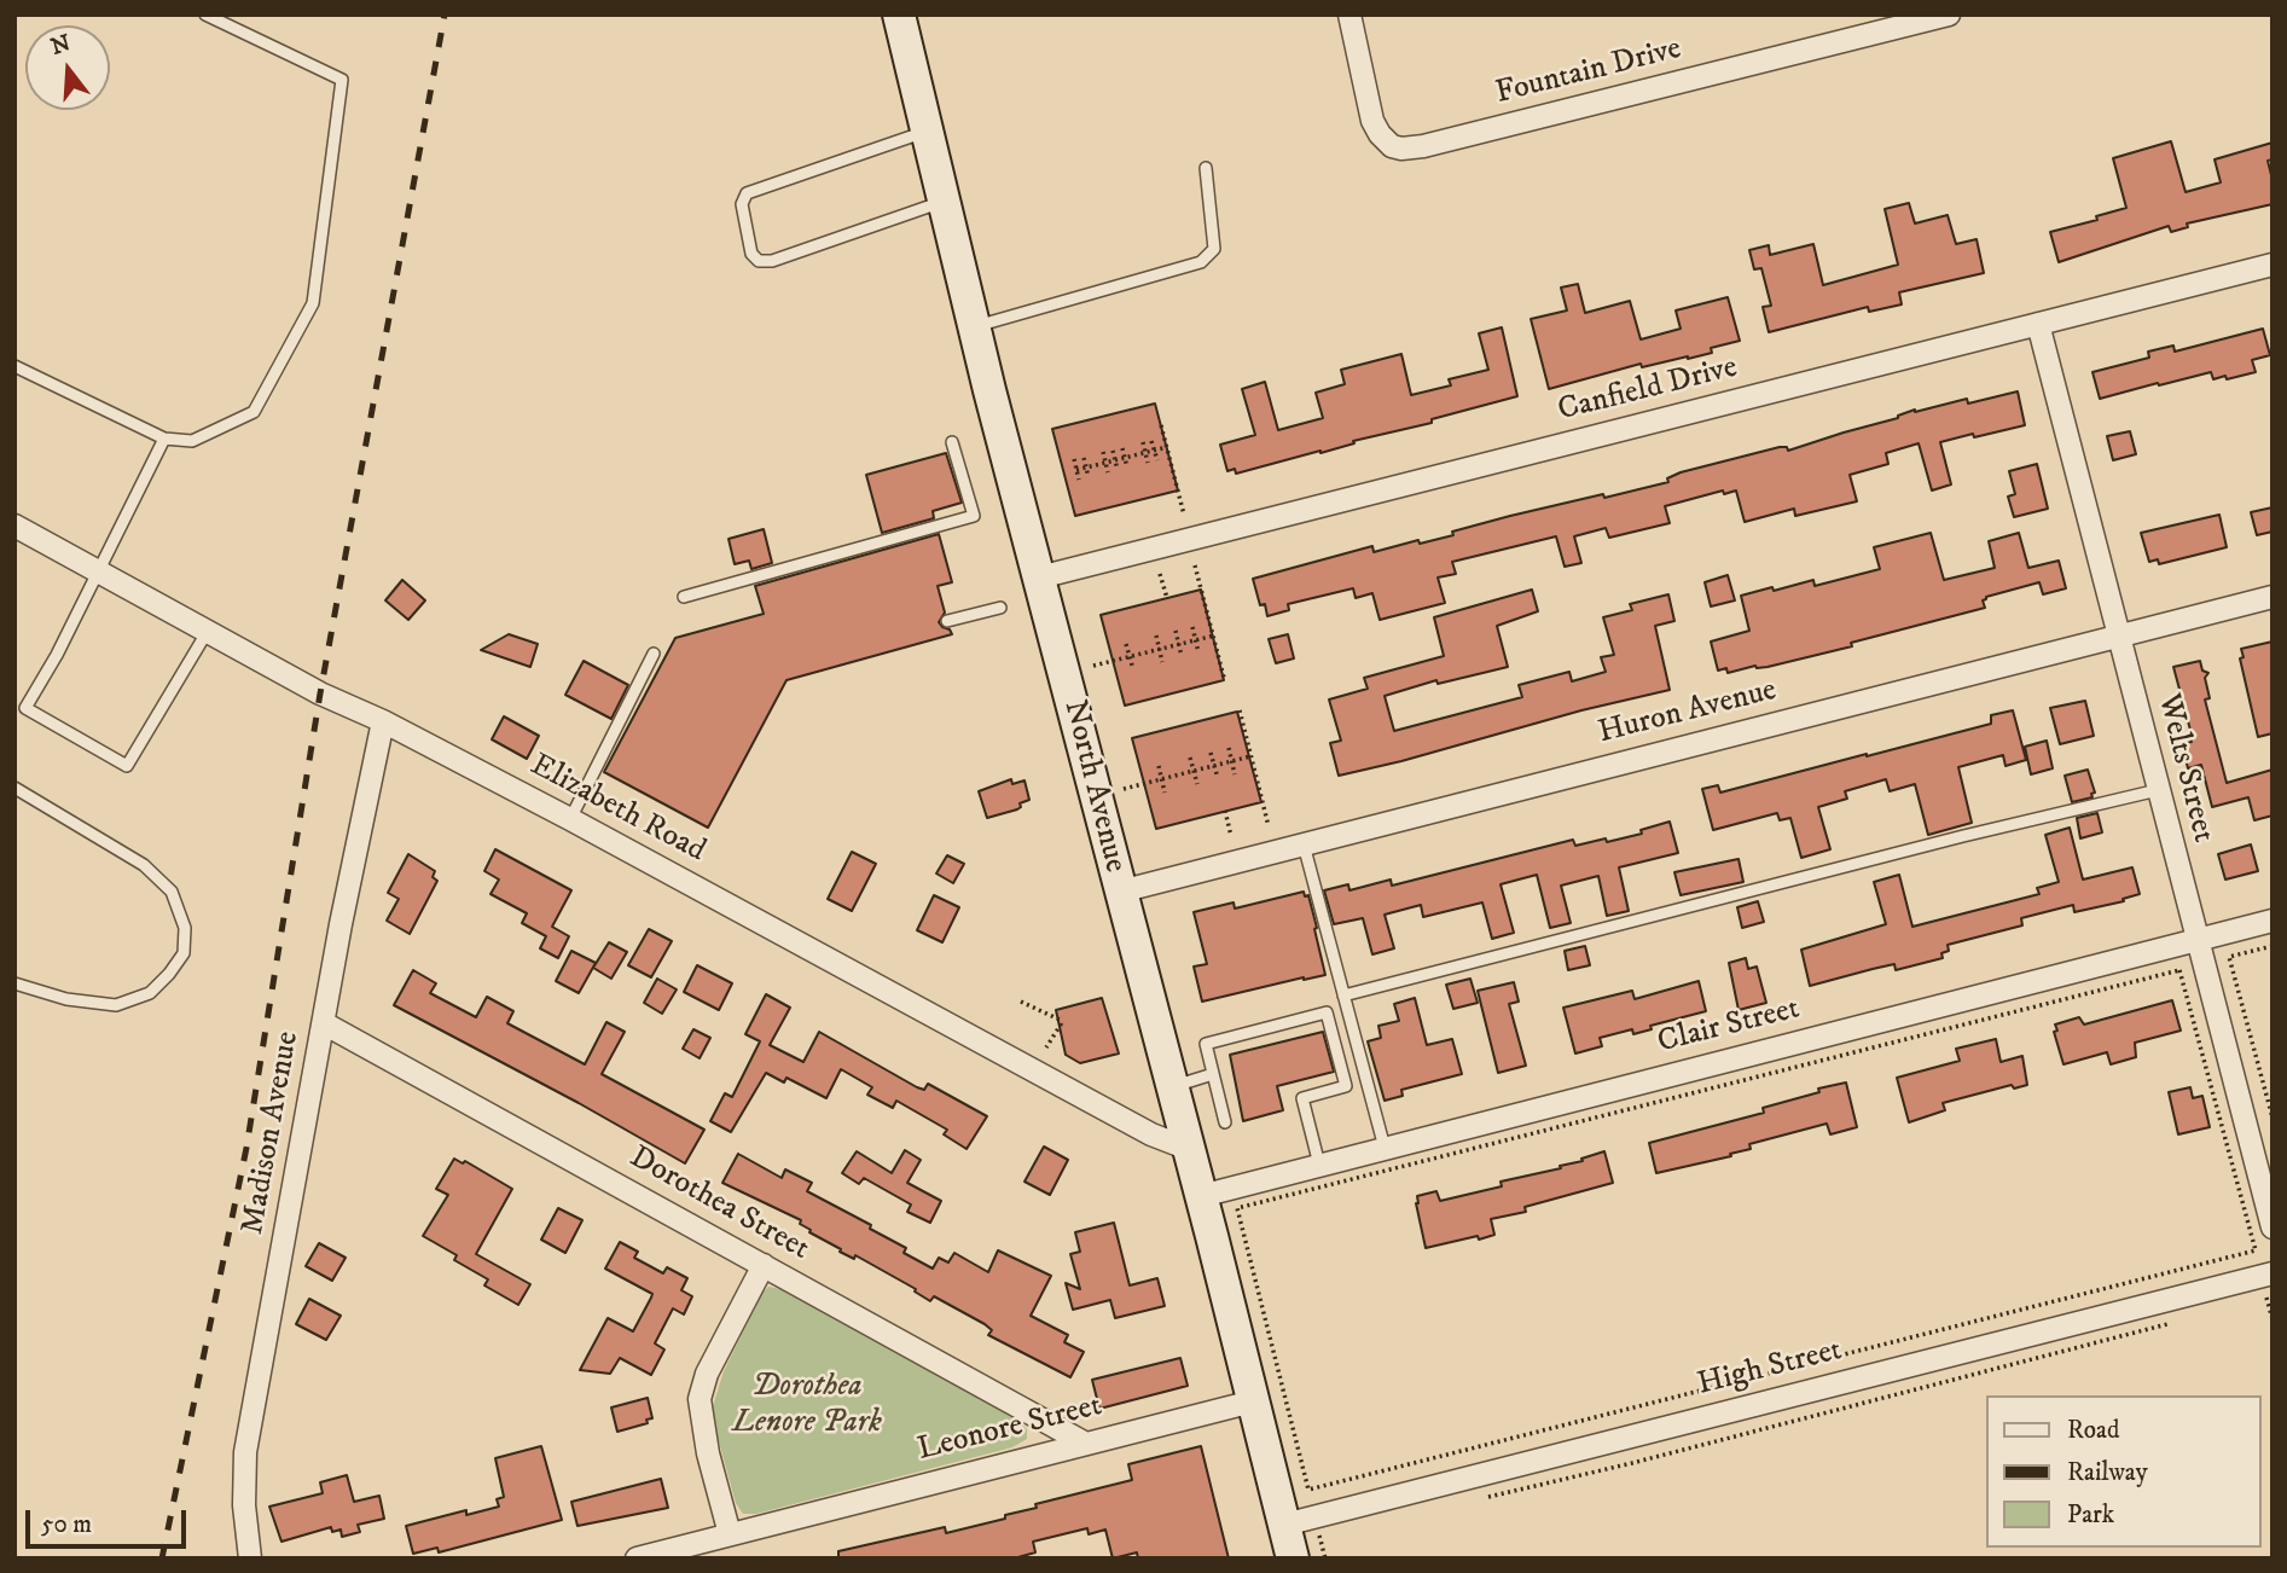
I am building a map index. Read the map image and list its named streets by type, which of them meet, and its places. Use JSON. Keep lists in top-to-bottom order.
{
  "streets": {
    "main road": ["North Avenue"],
    "street": [
      "Fountain Drive",
      "Canfield Drive",
      "Huron Avenue",
      "Welts Street",
      "Elizabeth Road",
      "Clair Street",
      "Madison Avenue",
      "Dorothea Street",
      "High Street",
      "Leonore Street"
    ]
  },
  "crossings": [
    ["Canfield Drive", "Welts Street"],
    ["Canfield Drive", "North Avenue"],
    ["Huron Avenue", "Welts Street"],
    ["Huron Avenue", "North Avenue"],
    ["Welts Street", "Clair Street"],
    ["North Avenue", "Elizabeth Road"],
    ["North Avenue", "Clair Street"],
    ["North Avenue", "High Street"],
    ["North Avenue", "Leonore Street"],
    ["Elizabeth Road", "Madison Avenue"],
    ["Madison Avenue", "Dorothea Street"],
    ["Dorothea Street", "Leonore Street"]
  ],
  "parks": ["Dorothea Lenore Park"],
  "legend": ["Road", "Railway", "Park"],
  "scale_bar": "50 m",
  "north": "top"
}
